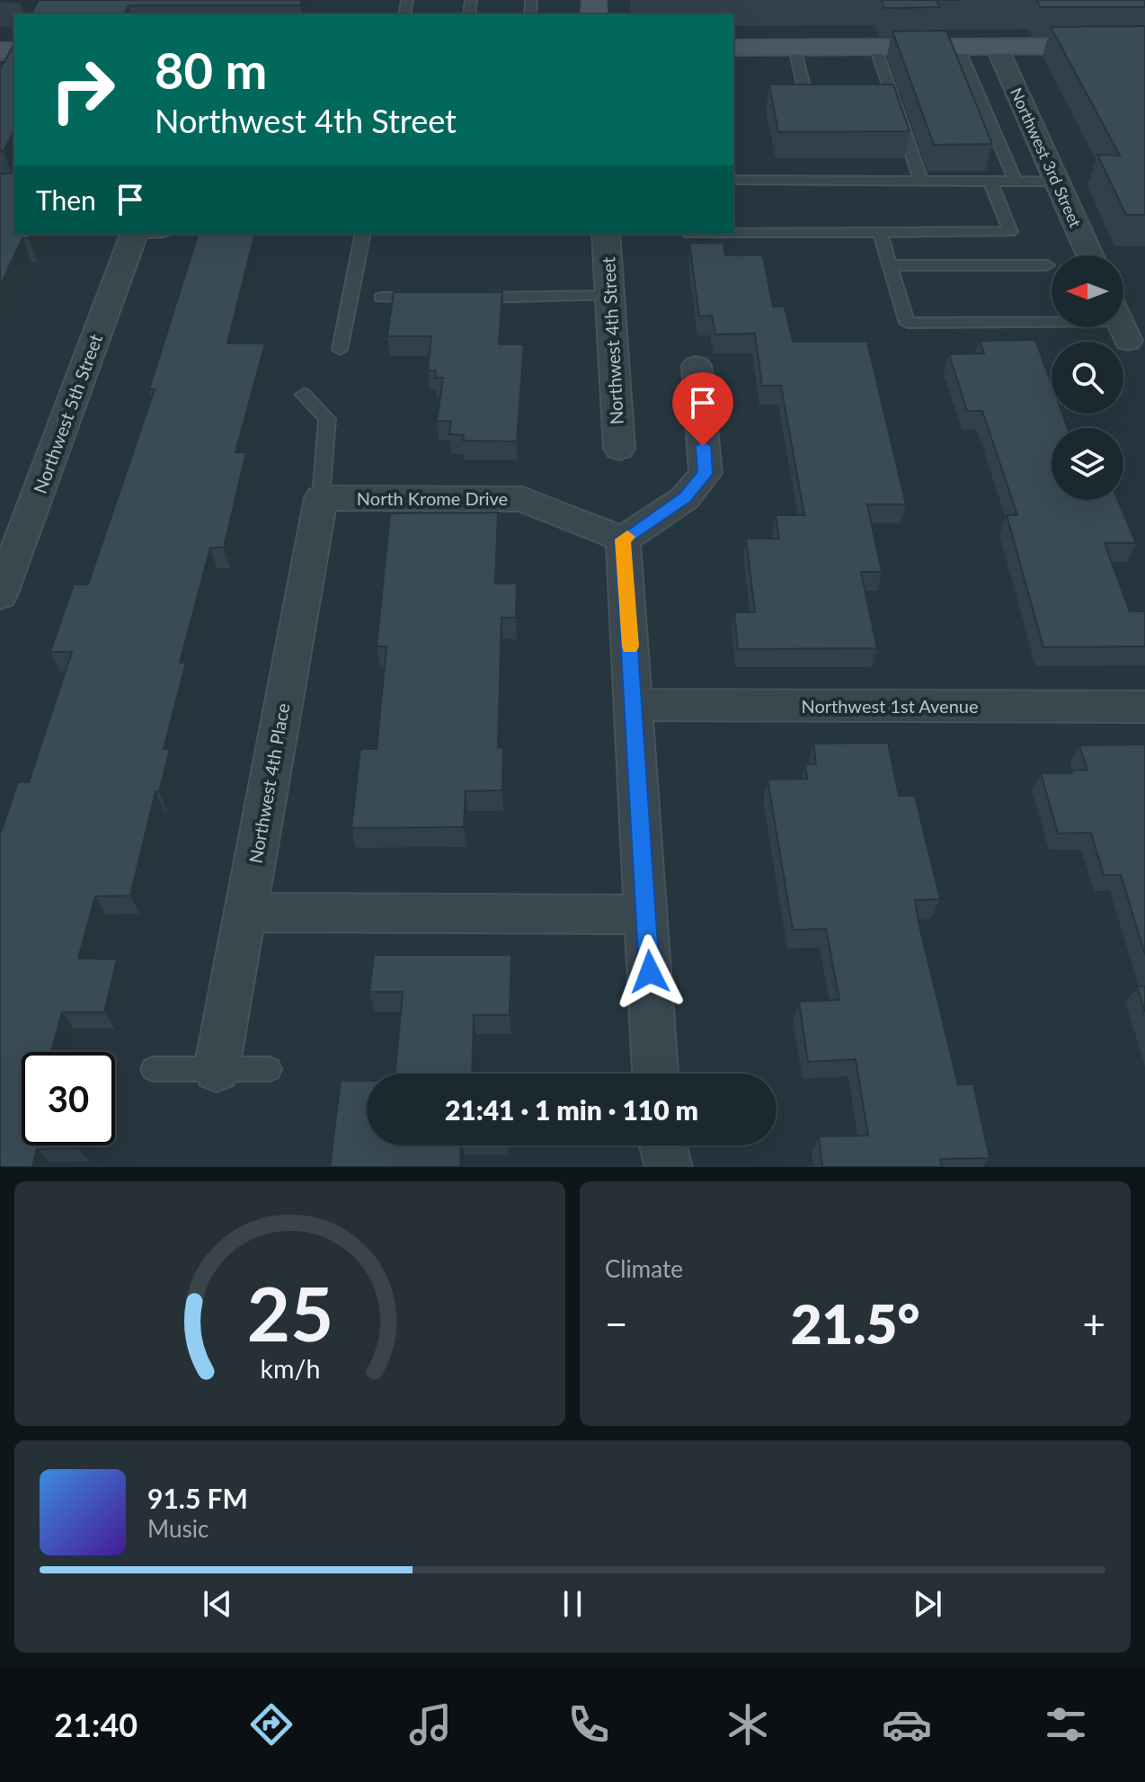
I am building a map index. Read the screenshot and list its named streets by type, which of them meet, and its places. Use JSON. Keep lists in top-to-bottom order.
{
  "streets": {
    "street": [
      "Northwest 3rd Street",
      "Northwest 4th Street",
      "Northwest 5th Street",
      "North Krome Drive",
      "Northwest 1st Avenue",
      "Northwest 4th Place"
    ]
  },
  "crossings": [
    ["North Krome Drive", "Northwest 4th Place"]
  ],
  "north": "left",
  "page": {
    "turn": ["80 m", "Northwest 4th Street"],
    "then": "Then",
    "limit": "30",
    "trip": "21:41 · 1 min · 110 m",
    "tile": "Climate",
    "heat": ["−", "21.5°", "+"],
    "song": ["91.5 FM", "Music"],
    "tabs": "21:40",
    "gauge": ["25", "km/h"]
  }
}
